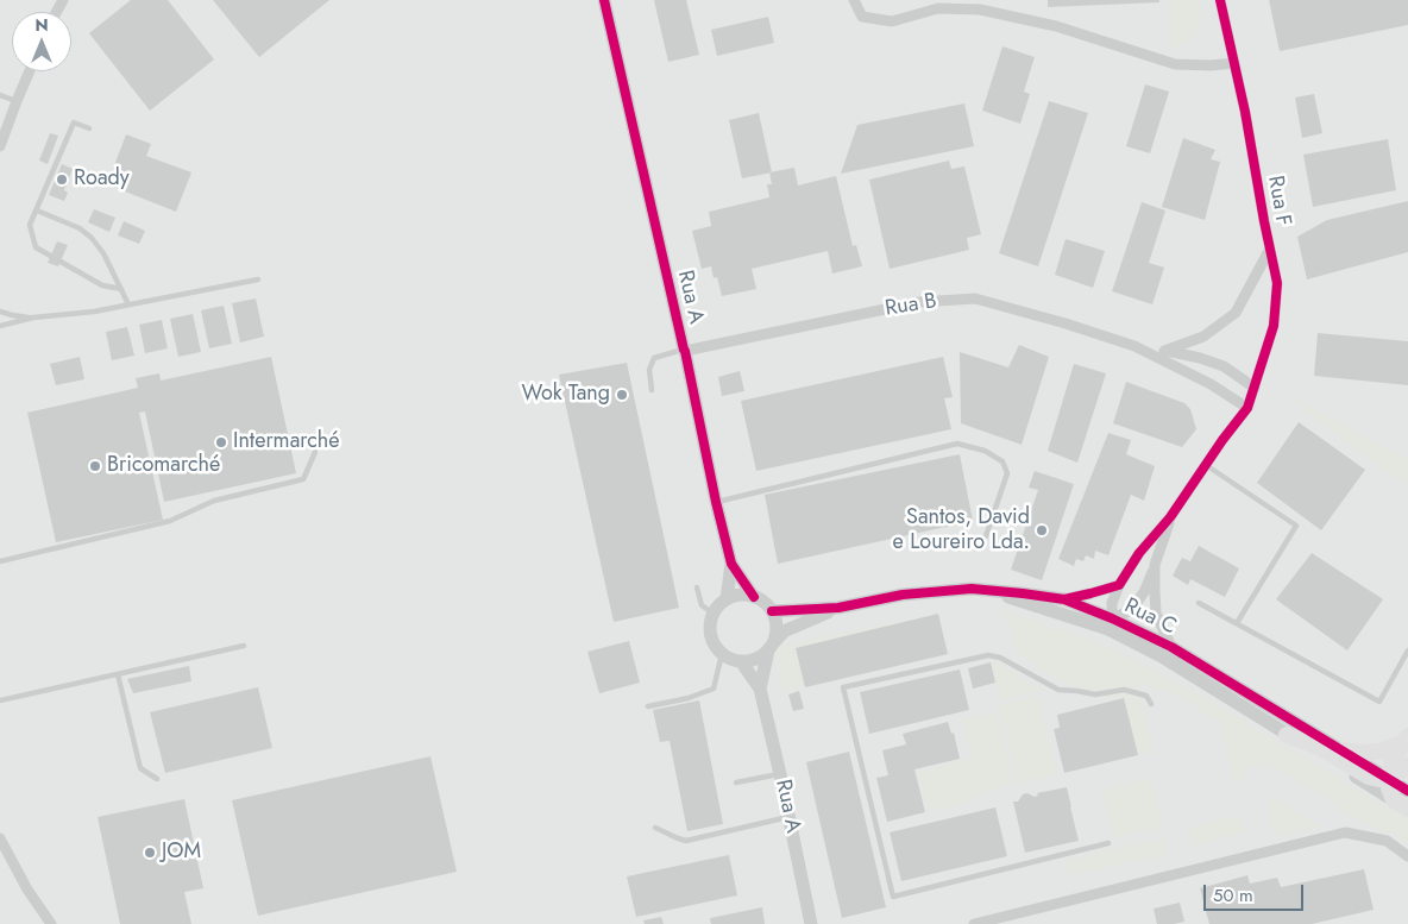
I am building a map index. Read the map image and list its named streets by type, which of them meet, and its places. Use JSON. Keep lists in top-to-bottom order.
{
  "streets": {
    "main road": ["Rua C"],
    "street": ["Rua F", "Rua A", "Rua B"]
  },
  "crossings": [
    ["Rua F", "Rua B"],
    ["Rua A", "Rua B"],
    ["Rua A", "Rua C"]
  ],
  "places": [
    "Roady",
    "Wok Tang",
    "Intermarché",
    "Bricomarché",
    "Santos, David e Loureiro Lda.",
    "JOM"
  ],
  "scale_bar": "50 m",
  "north": "top"
}
